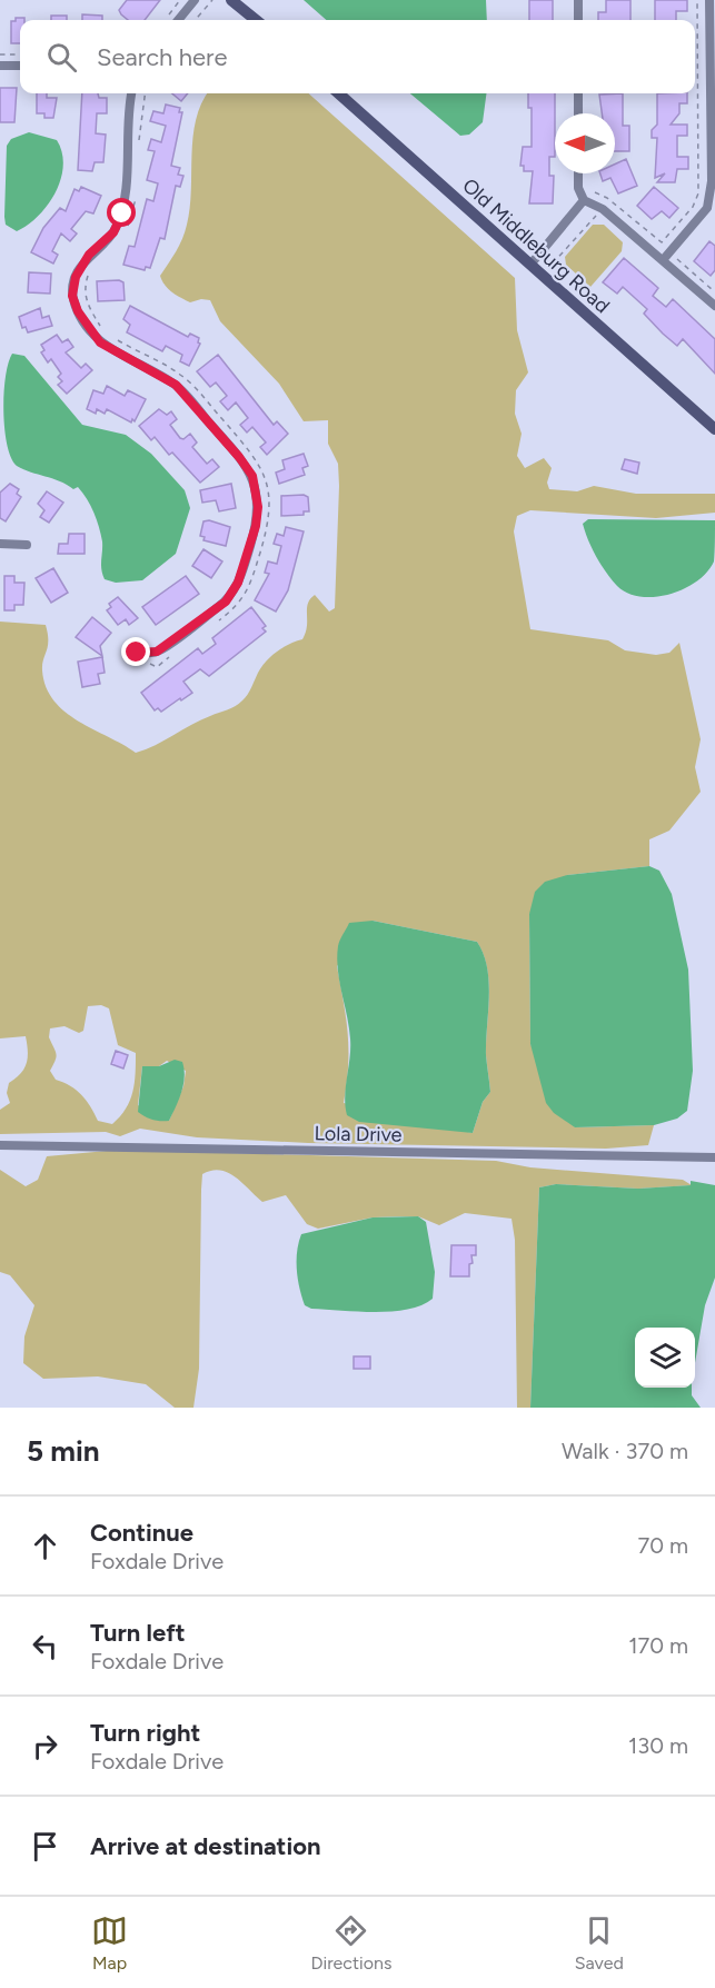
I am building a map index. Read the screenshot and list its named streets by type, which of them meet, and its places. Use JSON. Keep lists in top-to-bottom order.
{
  "streets": {
    "main road": ["Old Middleburg Road"],
    "street": ["Lola Drive"]
  },
  "north": "left",
  "page": {
    "search": "Search here",
    "heading": ["5 min", "Walk · 370 m"],
    "list": [
      ["Continue", "Foxdale Drive", "70 m"],
      ["Turn left", "Foxdale Drive", "170 m"],
      ["Turn right", "Foxdale Drive", "130 m"],
      "Arrive at destination"
    ],
    "nav": ["Map", "Directions", "Saved"]
  }
}
